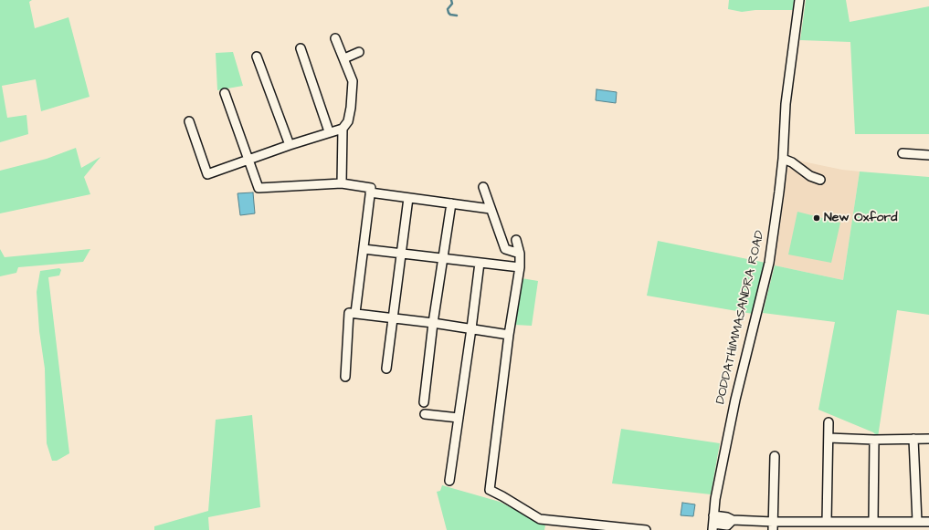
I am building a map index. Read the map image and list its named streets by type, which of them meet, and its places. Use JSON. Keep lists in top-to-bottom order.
{
  "streets": {
    "street": ["DODDATHIMMASANDRA ROAD"]
  },
  "places": ["New Oxford"]
}
